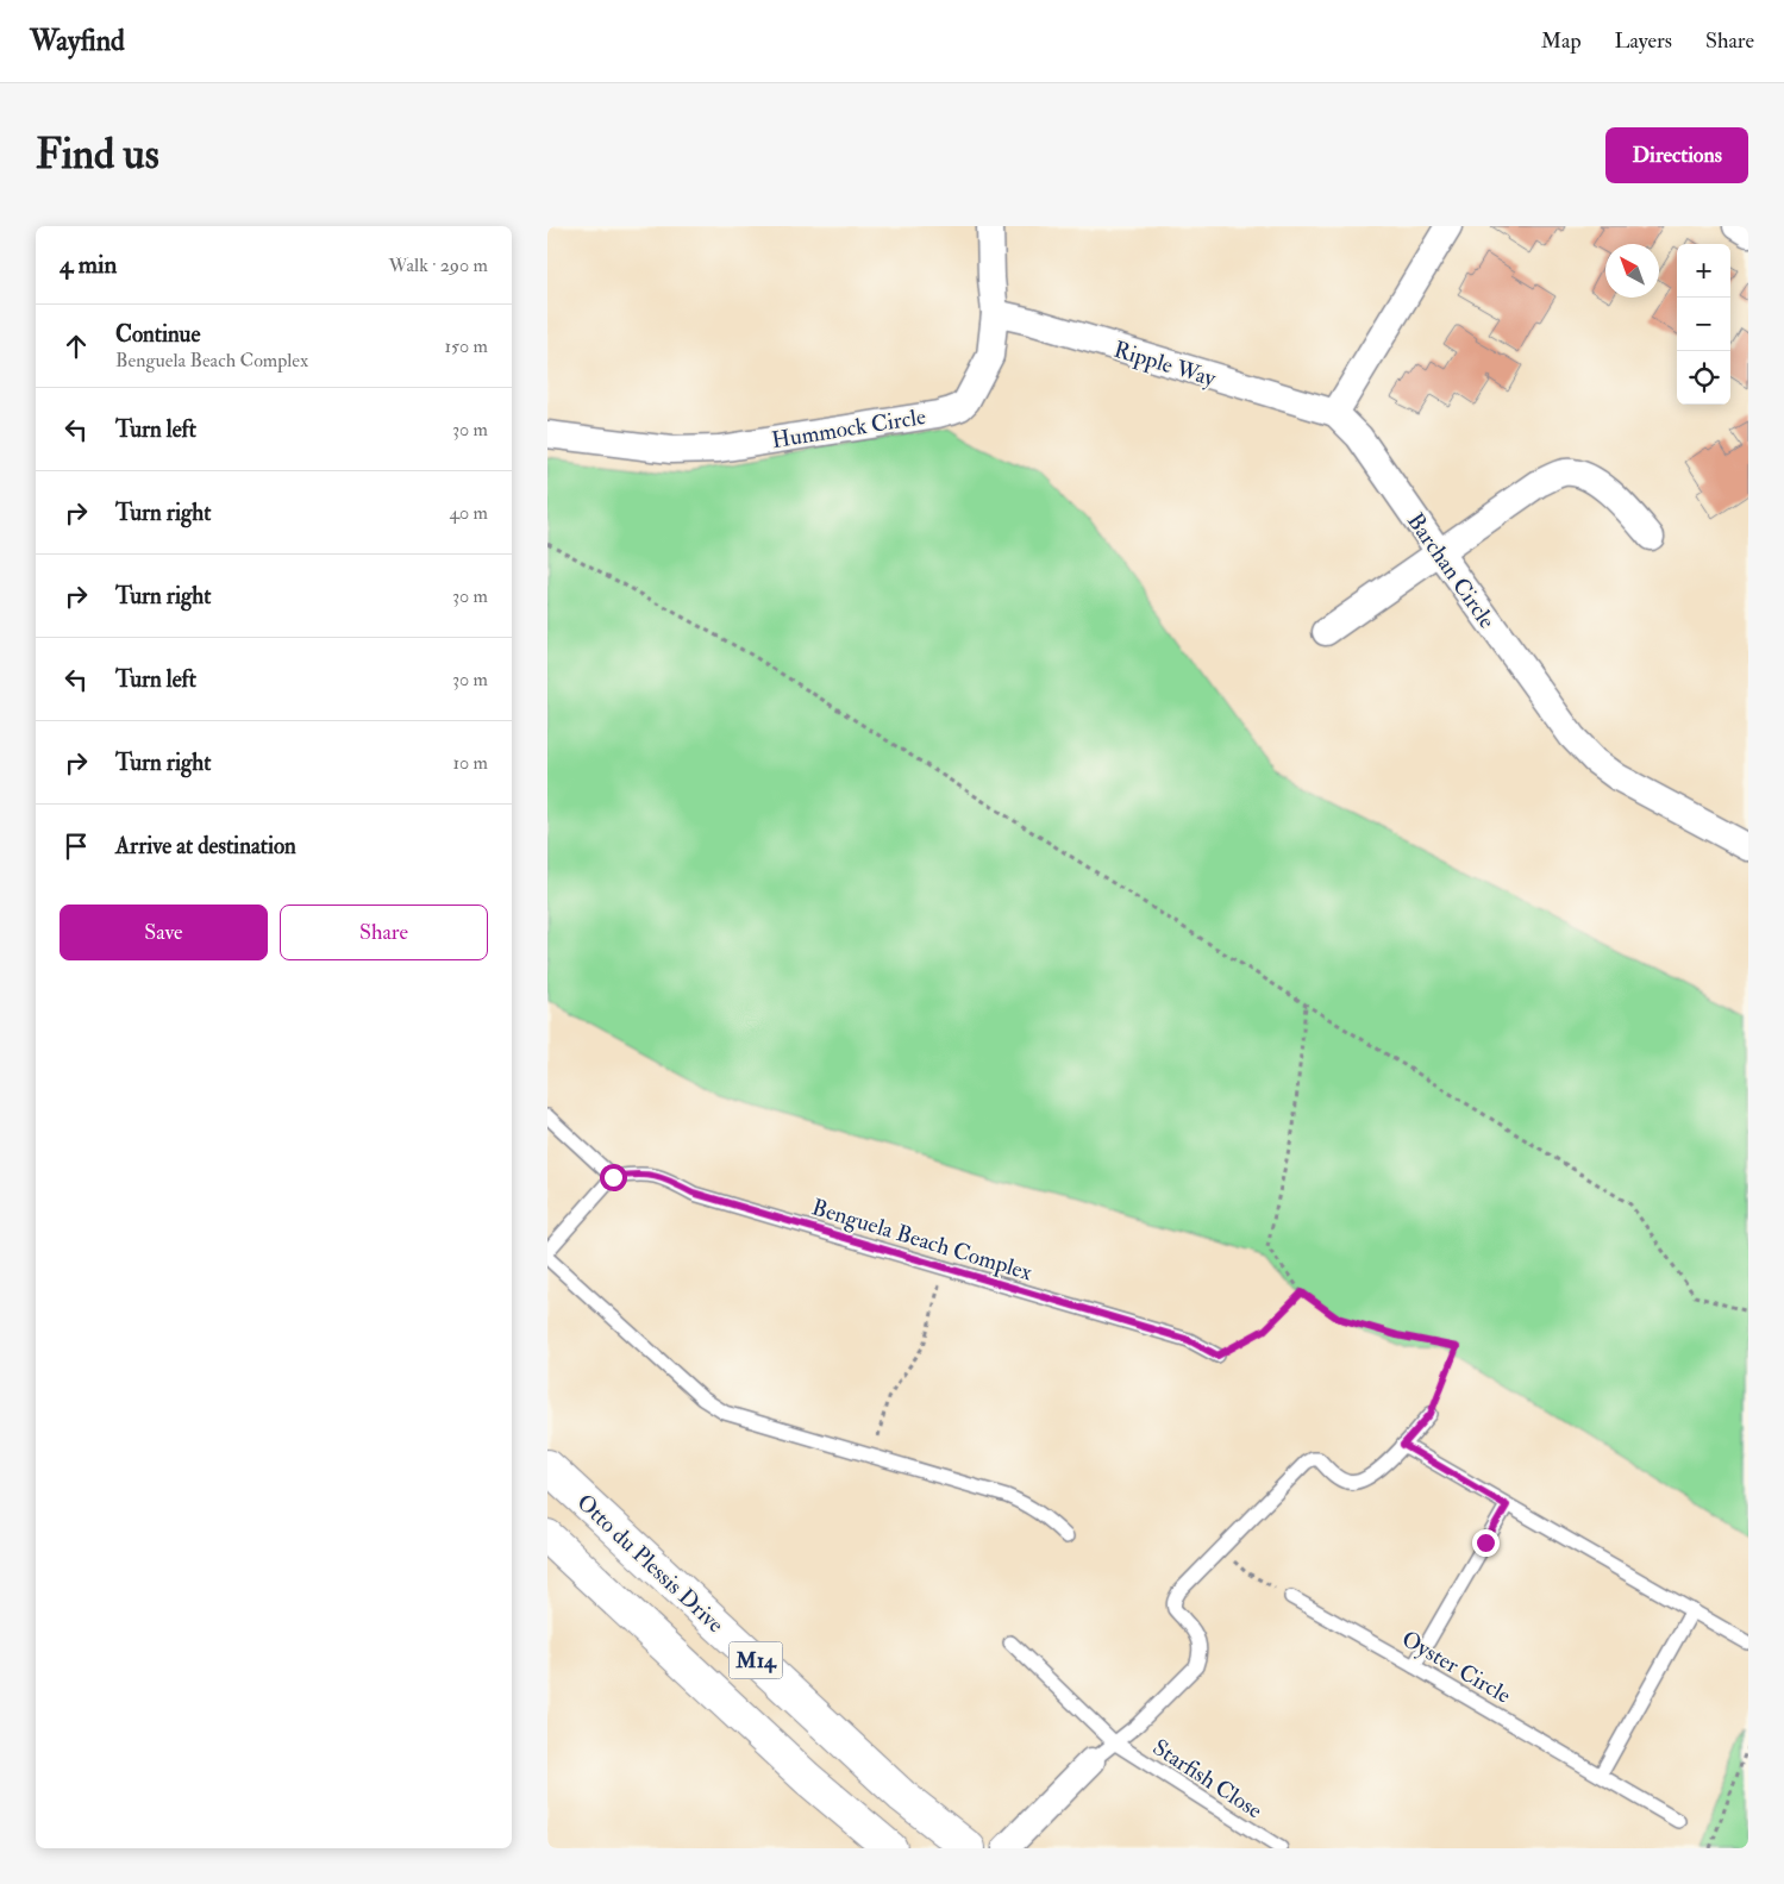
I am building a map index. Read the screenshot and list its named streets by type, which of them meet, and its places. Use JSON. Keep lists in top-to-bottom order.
{
  "streets": {
    "main road": ["Otto du Plessis Drive", "M14"],
    "street": ["Ripple Way", "Hummock Circle", "Barchan Circle"],
    "lane": ["Benguela Beach Complex", "Oyster Circle", "Starfish Close"]
  },
  "crossings": [
    ["Ripple Way", "Hummock Circle"],
    ["Ripple Way", "Barchan Circle"]
  ],
  "north": "top left",
  "page": {
    "header": "Wayfind",
    "nav": ["Map", "Layers", "Share"],
    "buttons": [
      "Directions",
      ["Save", "Share"]
    ],
    "title": "Find us",
    "heading": ["4 min", "Walk · 290 m"],
    "map_buttons": ["+", "−"],
    "list": [
      ["Continue", "Benguela Beach Complex", "150 m"],
      ["Turn left", "30 m"],
      ["Turn right", "40 m"],
      ["Turn right", "30 m"],
      ["Turn left", "30 m"],
      ["Turn right", "10 m"],
      "Arrive at destination"
    ]
  }
}
